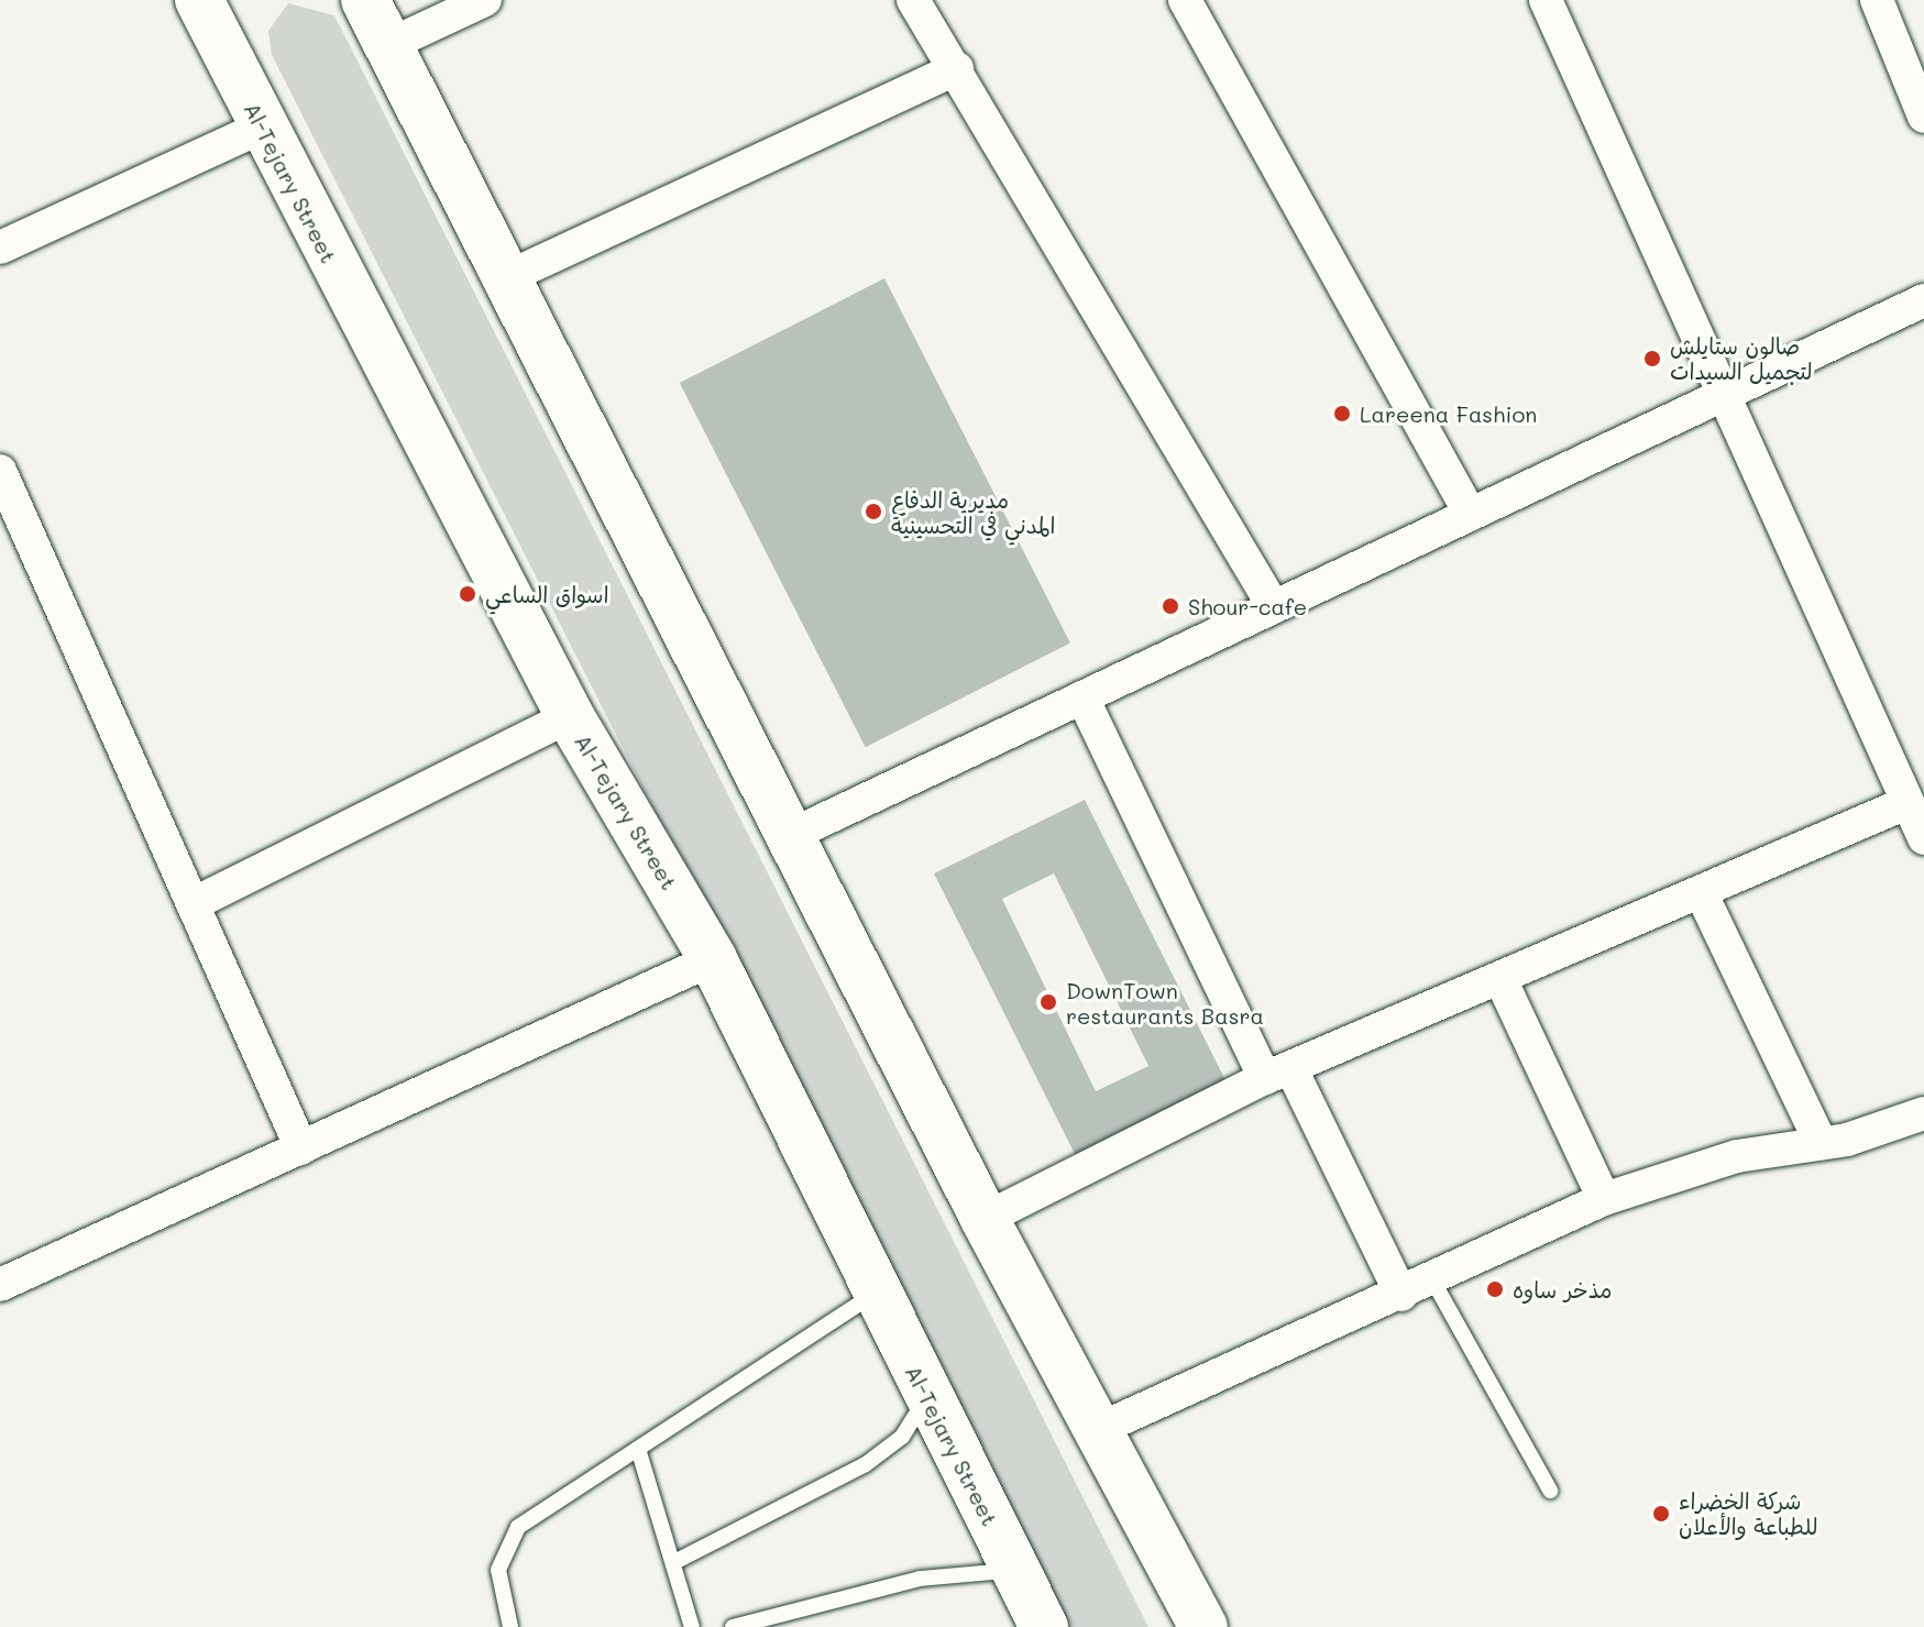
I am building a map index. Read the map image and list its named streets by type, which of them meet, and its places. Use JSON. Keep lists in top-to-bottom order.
{
  "streets": {
    "main road": ["Al-Tejary Street"]
  },
  "places": [
    "صالون ستايلش لتجميل السيدات",
    "Lareena Fashion",
    "مديرية الدفاع المدني في التحسينية",
    "اسواق الساعي",
    "Shour-cafe",
    "DownTown restaurants Basra",
    "مذخر ساوه",
    "شركة الخضراء للطباعة والأعلان"
  ]
}
